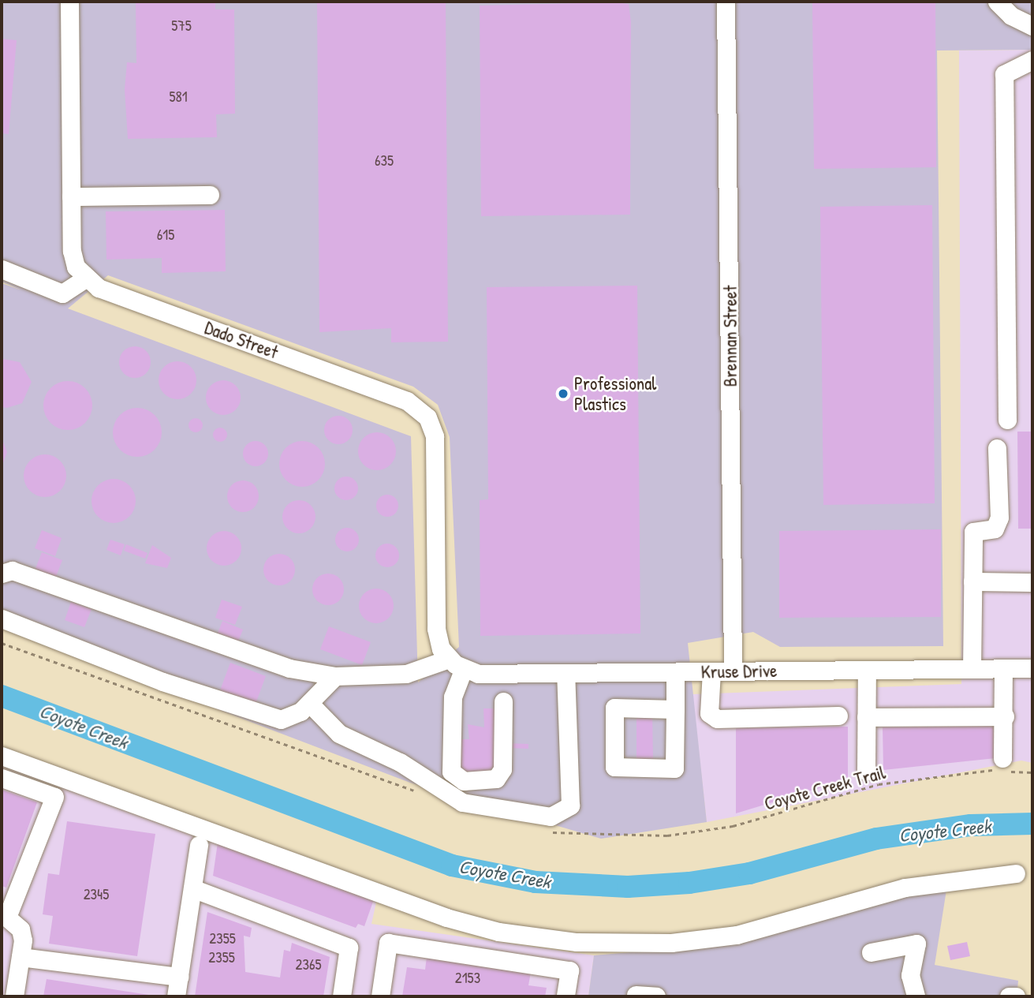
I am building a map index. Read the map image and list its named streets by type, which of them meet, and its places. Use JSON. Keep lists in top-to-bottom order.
{
  "streets": {
    "street": ["Brennan Street", "Dado Street", "Kruse Drive"],
    "path": ["Coyote Creek Trail"]
  },
  "crossings": [
    ["Brennan Street", "Kruse Drive"],
    ["Dado Street", "Kruse Drive"]
  ],
  "water": ["Coyote Creek"],
  "places": ["Professional Plastics"],
  "house_numbers": [
    "575",
    "581",
    "635",
    "615",
    "2345",
    "2355",
    "2355",
    "2365",
    "2153"
  ]
}
